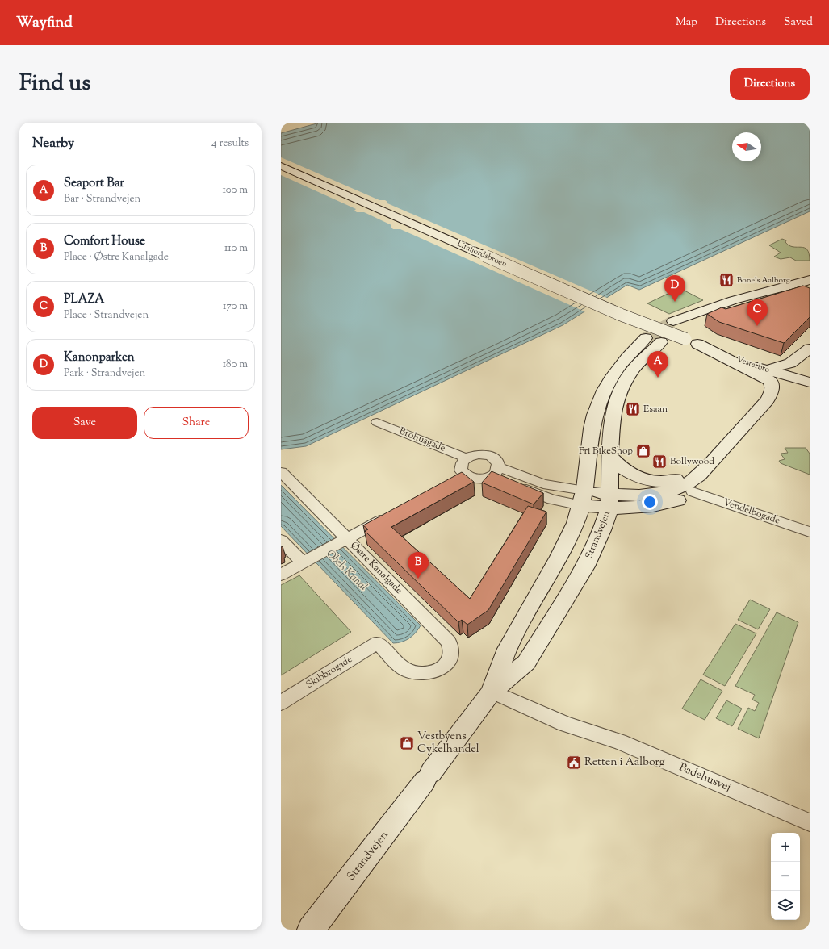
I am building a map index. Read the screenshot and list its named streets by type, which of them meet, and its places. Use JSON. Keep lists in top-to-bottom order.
{
  "streets": {
    "street": [
      "Limfjordsbroen",
      "Vesterbro",
      "Brohusgade",
      "Vendelbogade",
      "Strandvejen",
      "Østre Kanalgade",
      "Skibbrogade",
      "Badehusvej"
    ]
  },
  "crossings": [
    ["Limfjordsbroen", "Vesterbro"],
    ["Strandvejen", "Badehusvej"],
    ["Østre Kanalgade", "Skibbrogade"]
  ],
  "water": ["Obels Kanal"],
  "places": {
    "restaurant": ["Bone's Aalborg", "Esaan", "Bollywood"],
    "shop": ["Fri BikeShop", "Vestbyens Cykelhandel"],
    "public building": ["Retten i Aalborg"]
  },
  "north": "left",
  "page": {
    "header": "Wayfind",
    "nav": ["Map", "Directions", "Saved"],
    "title": "Find us",
    "buttons": [
      "Directions",
      ["Save", "Share"]
    ],
    "heading": ["Nearby", "4 results"],
    "list": [
      {
        "mark": "A",
        "name": "Seaport Bar",
        "note": "Bar · Strandvejen",
        "value": "100 m"
      },
      {
        "mark": "B",
        "name": "Comfort House",
        "note": "Place · Østre Kanalgade",
        "value": "110 m"
      },
      {
        "mark": "C",
        "name": "PLAZA",
        "note": "Place · Strandvejen",
        "value": "170 m"
      },
      {
        "mark": "D",
        "name": "Kanonparken",
        "note": "Park · Strandvejen",
        "value": "180 m"
      }
    ],
    "pins": [
      "D",
      "C",
      "A",
      "B"
    ],
    "map_buttons": ["+", "−"]
  }
}
